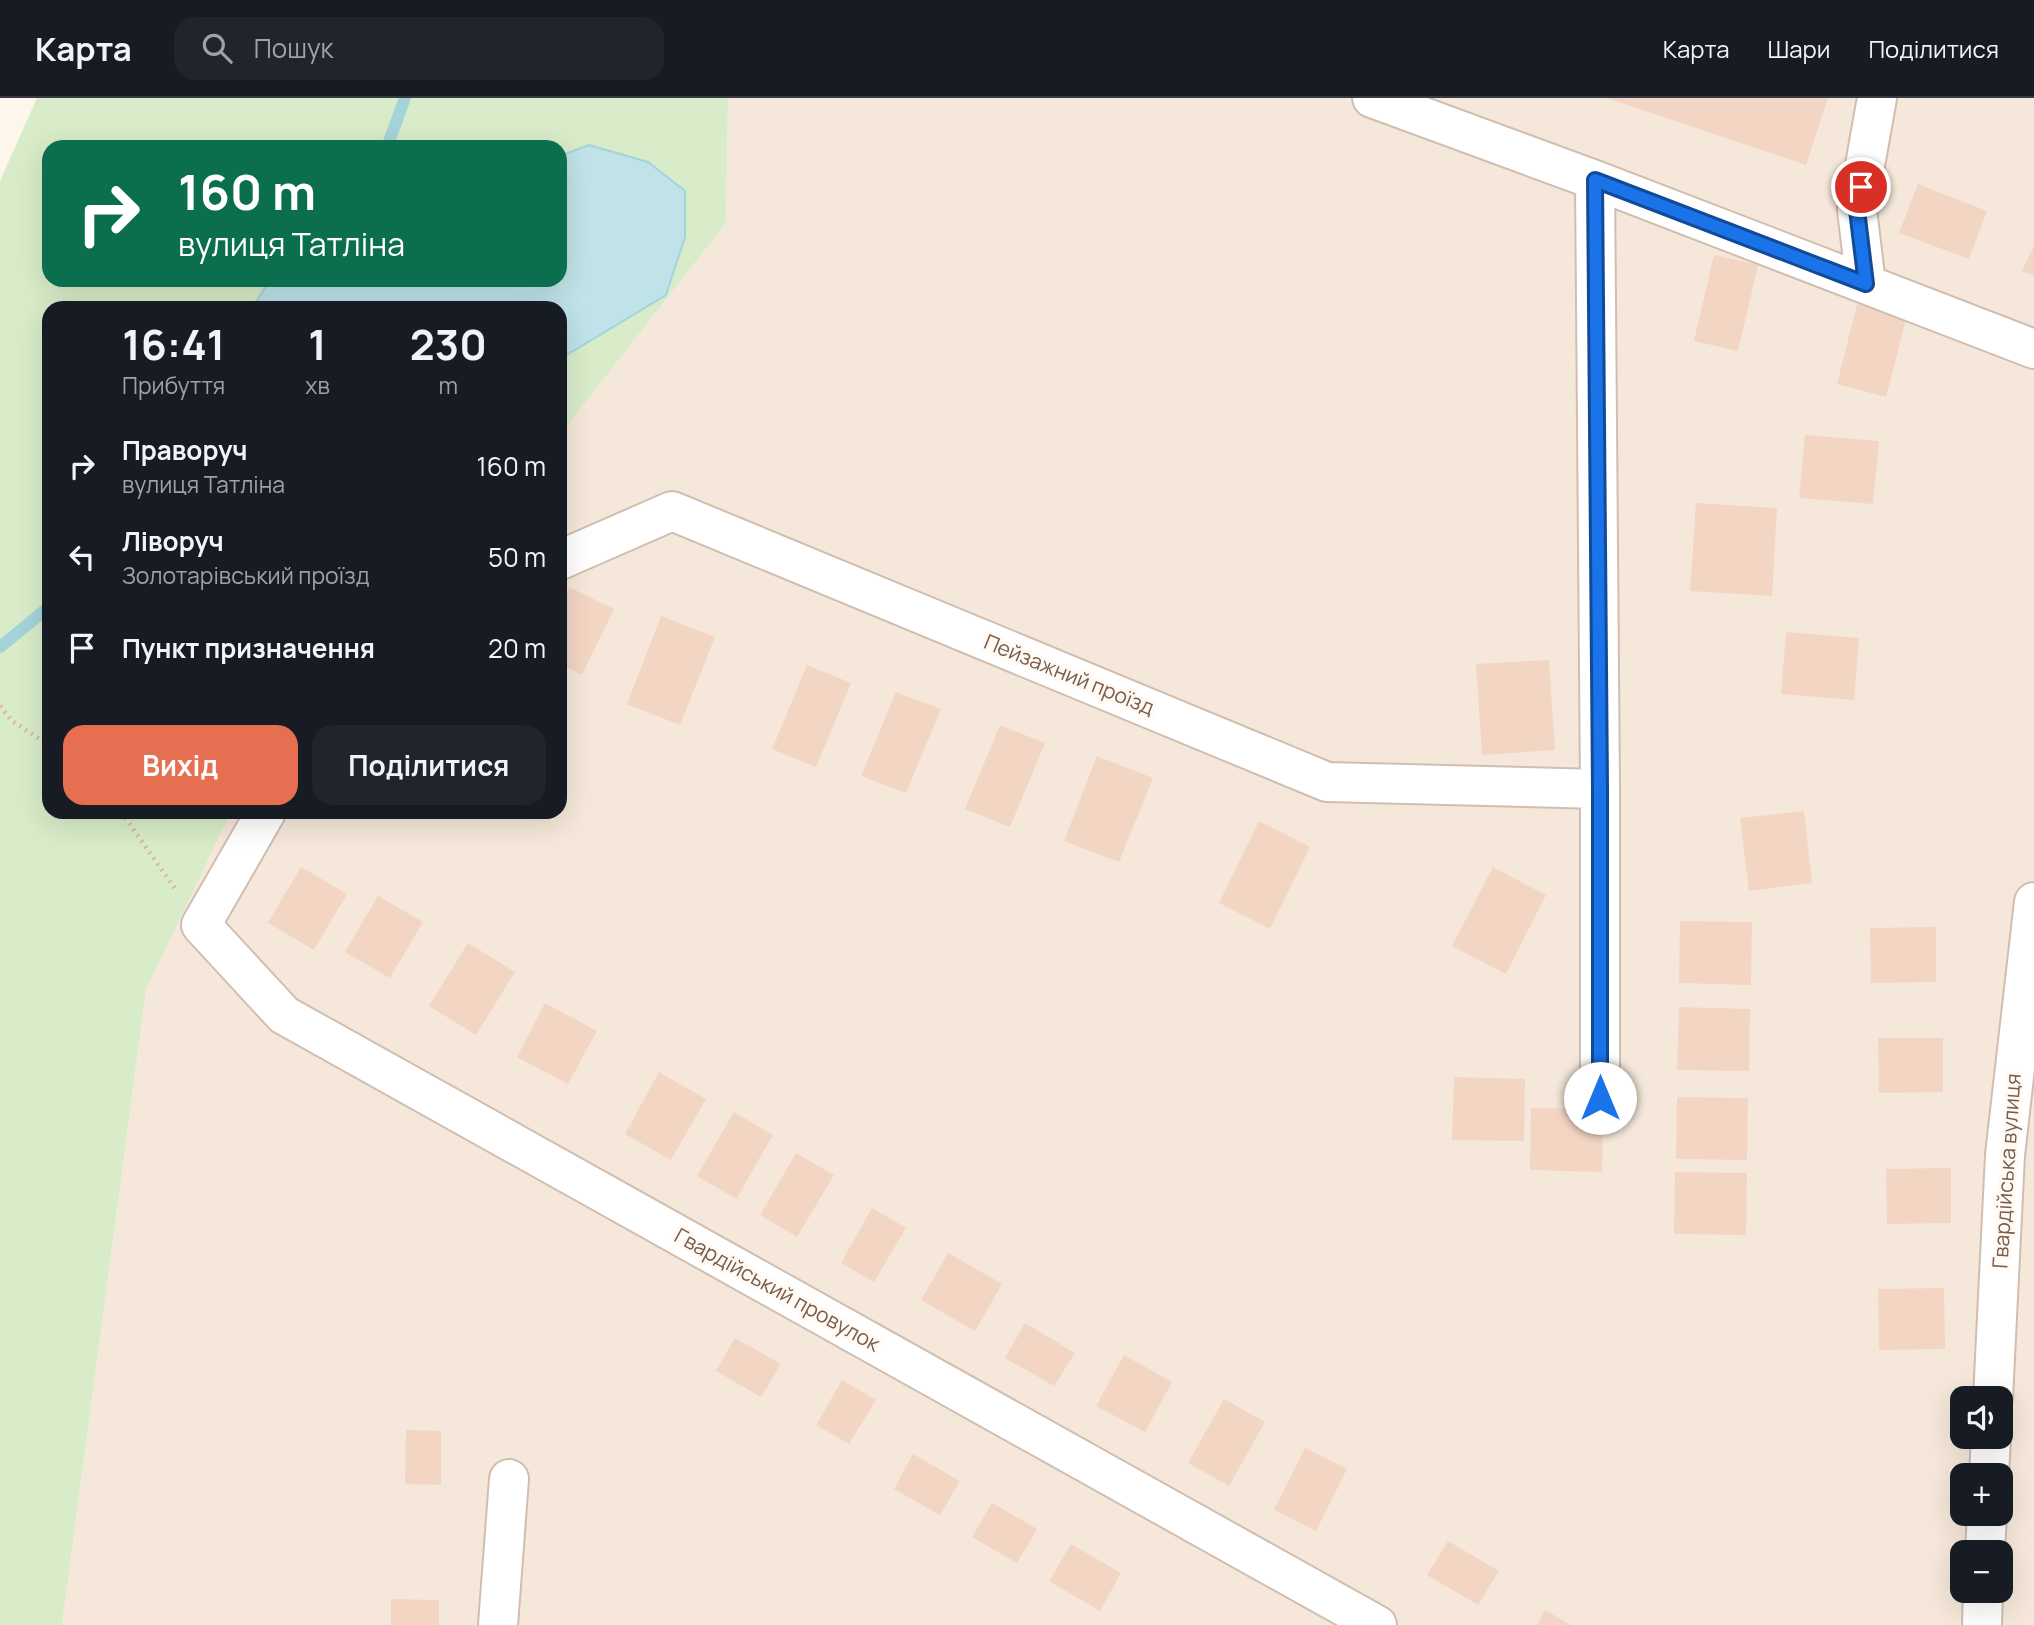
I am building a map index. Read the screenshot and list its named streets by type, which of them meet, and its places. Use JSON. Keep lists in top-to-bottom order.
{
  "streets": {
    "street": ["Пейзажний проїзд", "Гвардійська вулиця", "Гвардійський провулок"]
  },
  "page": {
    "header": "Карта",
    "search": "Пошук",
    "nav": ["Карта", "Шари", "Поділитися"],
    "turn": ["160 m", "вулиця Татліна"],
    "eta": [
      "16:41",
      "Прибуття",
      "1",
      "хв",
      "230",
      "m"
    ],
    "list": [
      {
        "name": "Праворуч",
        "note": "вулиця Татліна",
        "value": "160 m"
      },
      {
        "name": "Ліворуч",
        "note": "Золотарівський проїзд",
        "value": "50 m"
      },
      {
        "name": "Пункт призначення",
        "value": "20 m"
      }
    ],
    "buttons": ["Вихід", "Поділитися"],
    "map_buttons": ["+", "−"]
  }
}
